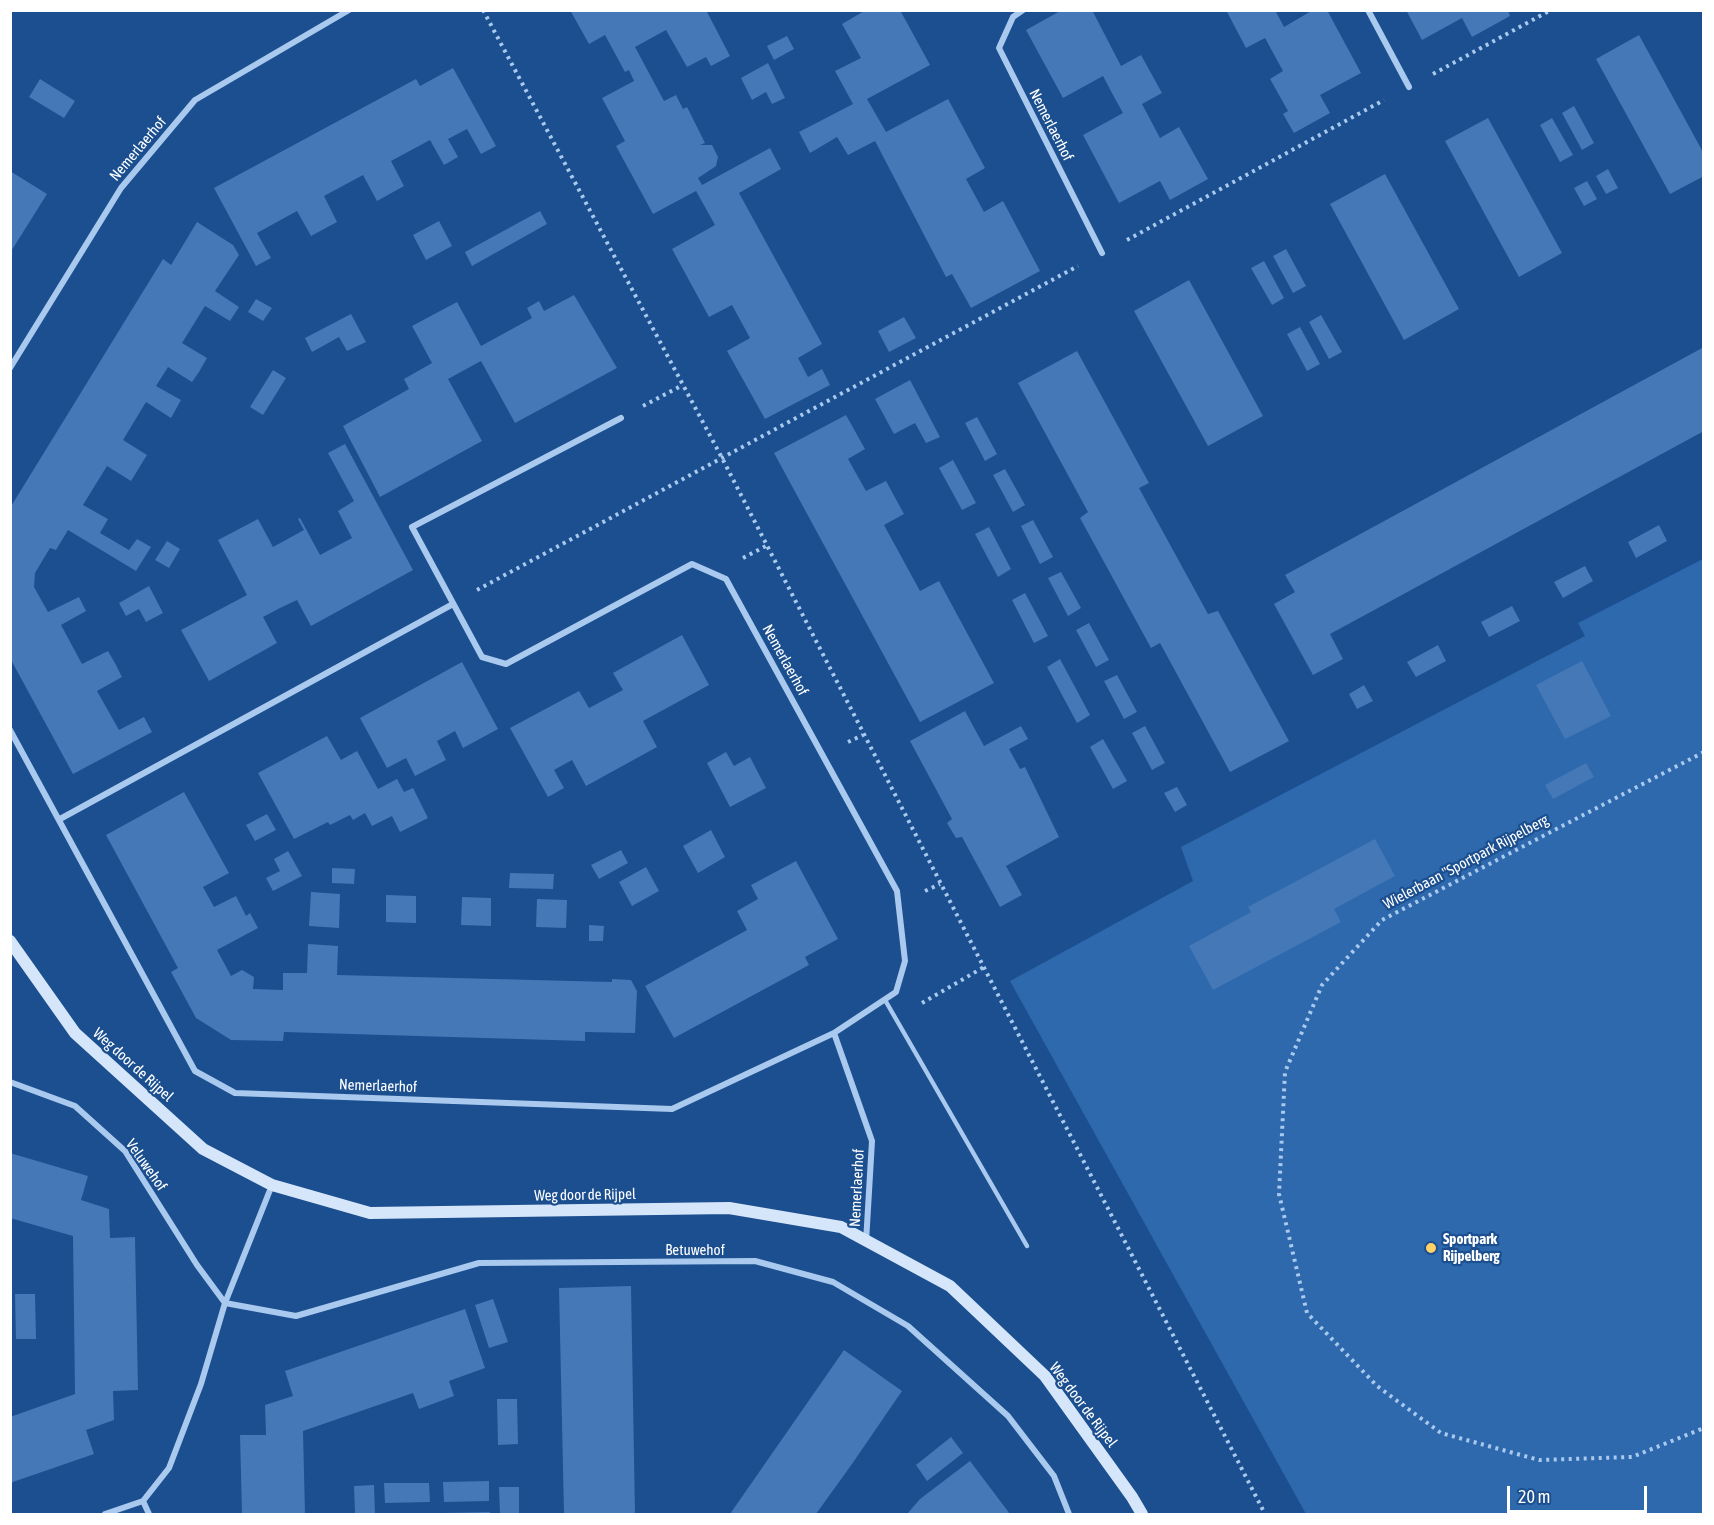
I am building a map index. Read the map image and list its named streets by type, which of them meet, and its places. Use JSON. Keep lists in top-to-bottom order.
{
  "streets": {
    "street": [
      "Nemerlaerhof",
      "Weg door de Rijpel",
      "Veluwehof",
      "Betuwehof"
    ],
    "path": ["Wielerbaan \"Sportpark Rijpelberg"]
  },
  "crossings": [
    ["Nemerlaerhof", "Weg door de Rijpel"],
    ["Veluwehof", "Betuwehof"]
  ],
  "places": ["Sportpark Rijpelberg"],
  "scale_bar": "20 m"
}
